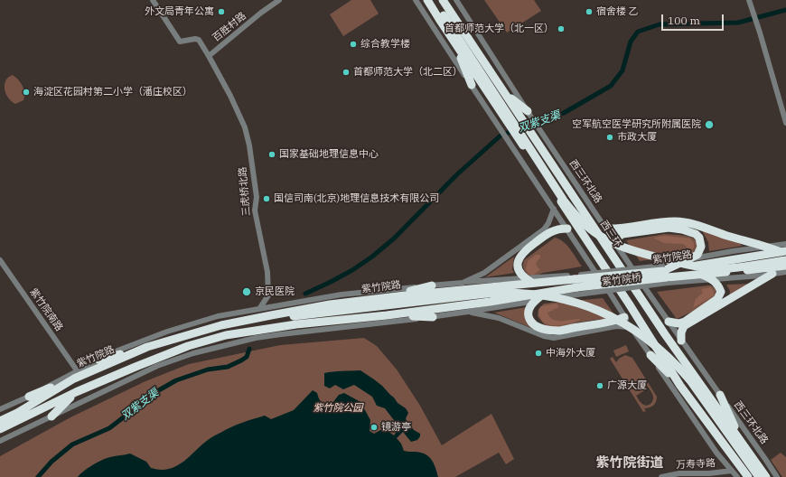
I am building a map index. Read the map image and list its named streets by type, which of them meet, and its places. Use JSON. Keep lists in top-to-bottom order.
{
  "streets": {
    "highway": ["西三环", "紫竹院路"],
    "street": [
      "百胜村路",
      "西三环北路",
      "三虎桥北路",
      "紫竹院南路",
      "万寿寺路"
    ]
  },
  "crossings": [
    ["百胜村路", "三虎桥北路"],
    ["三虎桥北路", "紫竹院路"],
    ["紫竹院路", "紫竹院南路"]
  ],
  "districts": ["紫竹院街道"],
  "water": ["双紫支渠"],
  "parks": ["紫竹院公园"],
  "places": [
    "外文局青年公寓",
    "宿舍楼 乙",
    "首都师范大学（北一区）",
    "综合教学楼",
    "首都师范大学（北二区）",
    "海淀区花园村第二小学（潘庄校区）",
    "空军航空医学研究所附属医院",
    "市政大厦",
    "国家基础地理信息中心",
    "国信司南(北京)地理信息技术有限公司",
    "京民医院",
    "中海外大厦",
    "广源大厦",
    "镜游亭"
  ],
  "scale_bar": "100 m"
}
